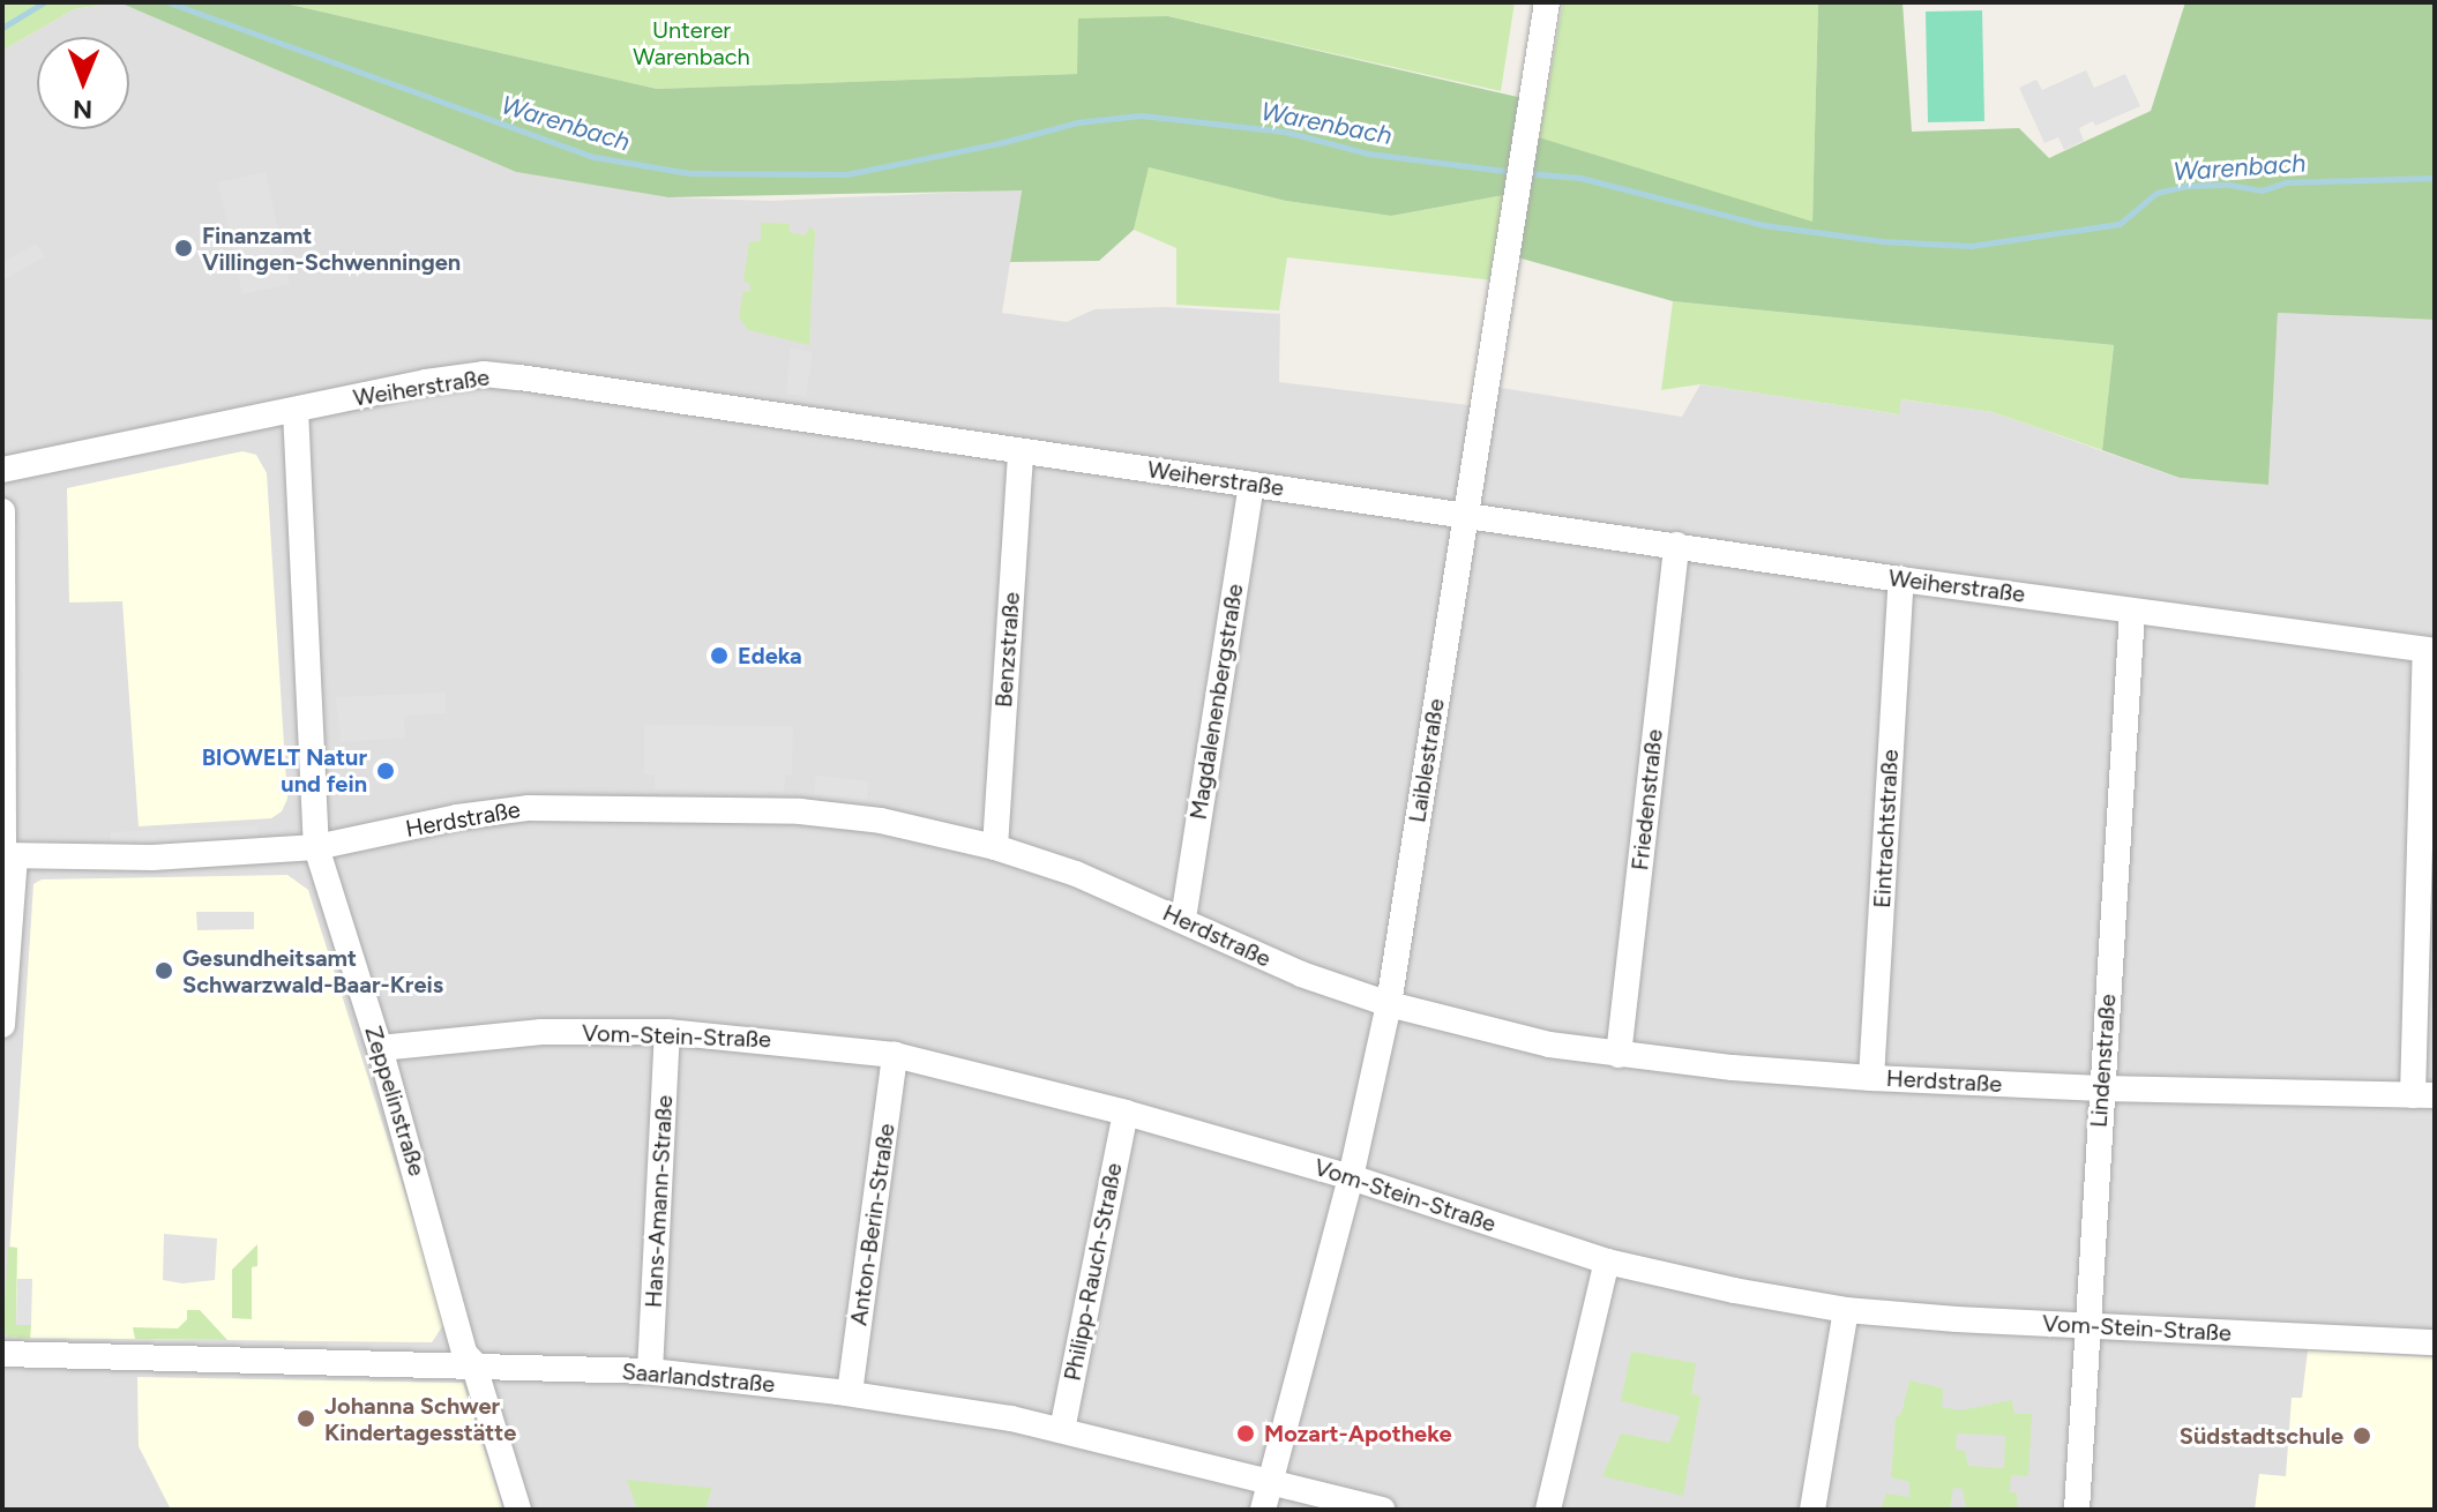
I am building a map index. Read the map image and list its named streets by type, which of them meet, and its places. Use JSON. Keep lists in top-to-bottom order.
{
  "streets": {
    "street": [
      "Weiherstraße",
      "Benzstraße",
      "Magdalenenbergstraße",
      "Laiblestraße",
      "Friedenstraße",
      "Herdstraße",
      "Eintrachtstraße",
      "Vom-Stein-Straße",
      "Lindenstraße",
      "Zeppelinstraße",
      "Hans-Amann-Straße",
      "Anton-Berin-Straße",
      "Philipp-Rauch-Straße",
      "Saarlandstraße"
    ]
  },
  "crossings": [
    ["Weiherstraße", "Benzstraße"],
    ["Weiherstraße", "Magdalenenbergstraße"],
    ["Weiherstraße", "Laiblestraße"],
    ["Weiherstraße", "Friedenstraße"],
    ["Weiherstraße", "Eintrachtstraße"],
    ["Weiherstraße", "Lindenstraße"],
    ["Weiherstraße", "Zeppelinstraße"],
    ["Benzstraße", "Herdstraße"],
    ["Magdalenenbergstraße", "Herdstraße"],
    ["Laiblestraße", "Herdstraße"],
    ["Laiblestraße", "Vom-Stein-Straße"],
    ["Laiblestraße", "Saarlandstraße"],
    ["Friedenstraße", "Herdstraße"],
    ["Herdstraße", "Eintrachtstraße"],
    ["Herdstraße", "Lindenstraße"],
    ["Herdstraße", "Zeppelinstraße"],
    ["Vom-Stein-Straße", "Lindenstraße"],
    ["Vom-Stein-Straße", "Zeppelinstraße"],
    ["Vom-Stein-Straße", "Hans-Amann-Straße"],
    ["Vom-Stein-Straße", "Anton-Berin-Straße"],
    ["Vom-Stein-Straße", "Philipp-Rauch-Straße"],
    ["Zeppelinstraße", "Saarlandstraße"],
    ["Hans-Amann-Straße", "Saarlandstraße"],
    ["Anton-Berin-Straße", "Saarlandstraße"],
    ["Philipp-Rauch-Straße", "Saarlandstraße"]
  ],
  "water": ["Warenbach"],
  "parks": ["Unterer Warenbach"],
  "places": [
    "Finanzamt Villingen-Schwenningen",
    "Edeka",
    "BIOWELT Natur und fein",
    "Gesundheitsamt Schwarzwald-Baar-Kreis",
    "Johanna Schwer Kindertagesstätte",
    "Mozart-Apotheke",
    "Südstadtschule"
  ],
  "north": "bottom"
}
